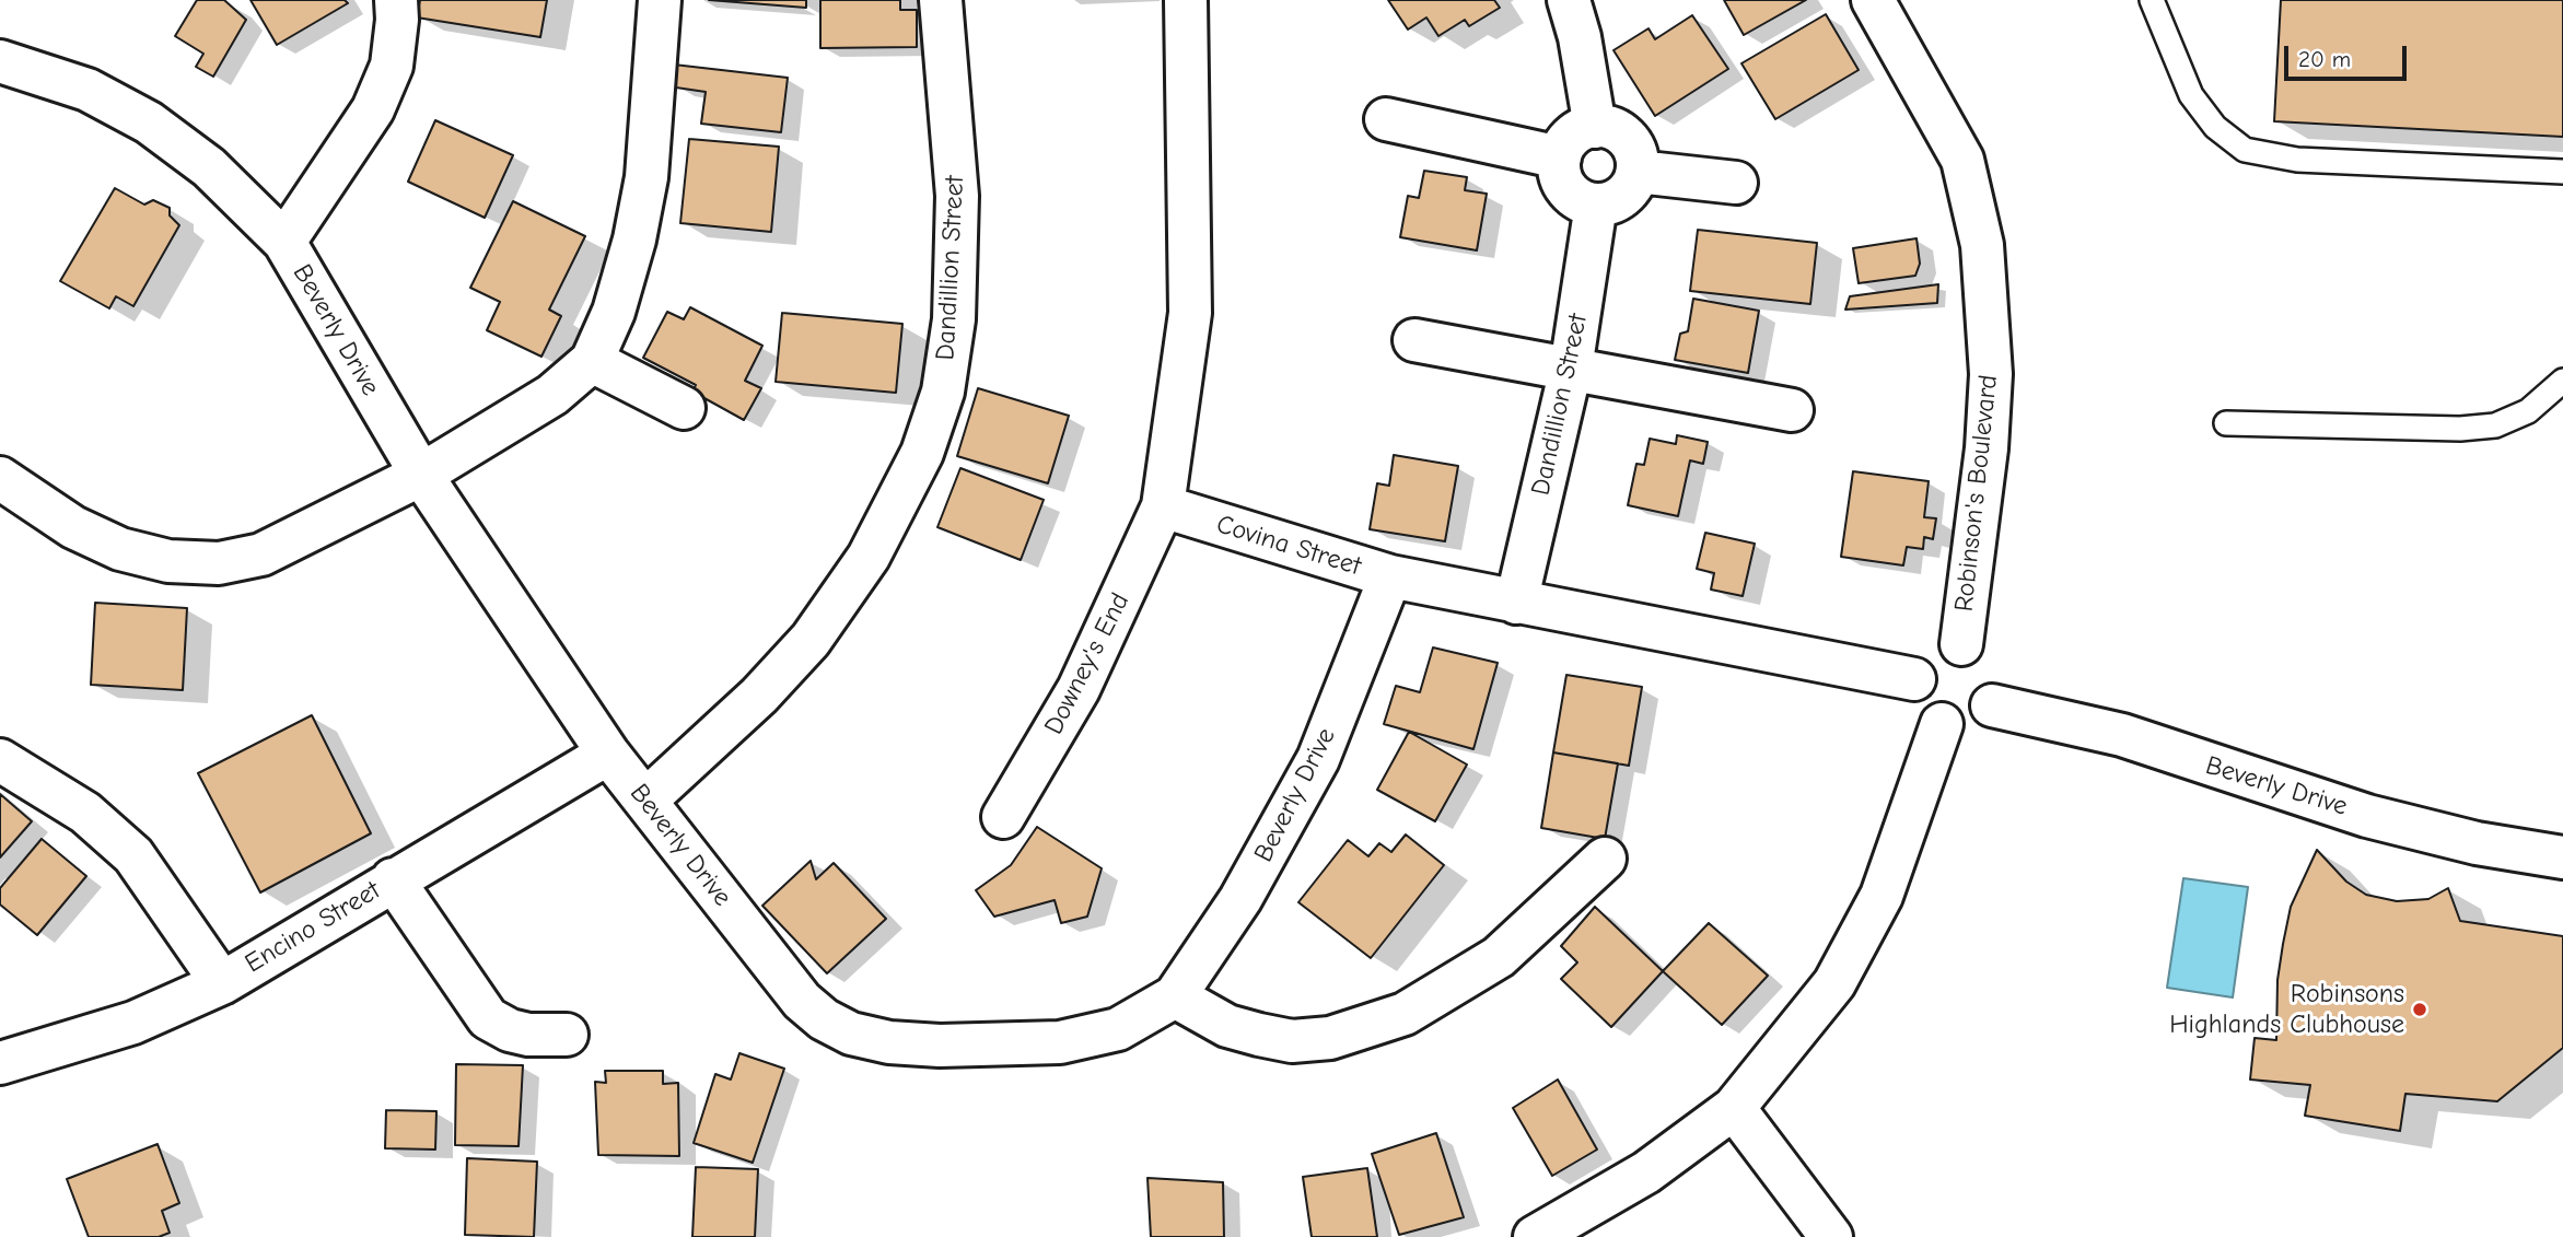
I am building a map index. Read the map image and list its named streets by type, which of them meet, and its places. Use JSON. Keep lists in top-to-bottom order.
{
  "streets": {
    "street": [
      "Dandillion Street",
      "Beverly Drive",
      "Robinson's Boulevard",
      "Covina Street",
      "Downey's End",
      "Encino Street"
    ]
  },
  "crossings": [
    ["Dandillion Street", "Beverly Drive"],
    ["Dandillion Street", "Covina Street"],
    ["Beverly Drive", "Robinson's Boulevard"],
    ["Beverly Drive", "Covina Street"],
    ["Beverly Drive", "Encino Street"],
    ["Robinson's Boulevard", "Covina Street"],
    ["Covina Street", "Downey's End"]
  ],
  "places": ["Robinsons Highlands Clubhouse"],
  "scale_bar": "20 m"
}
